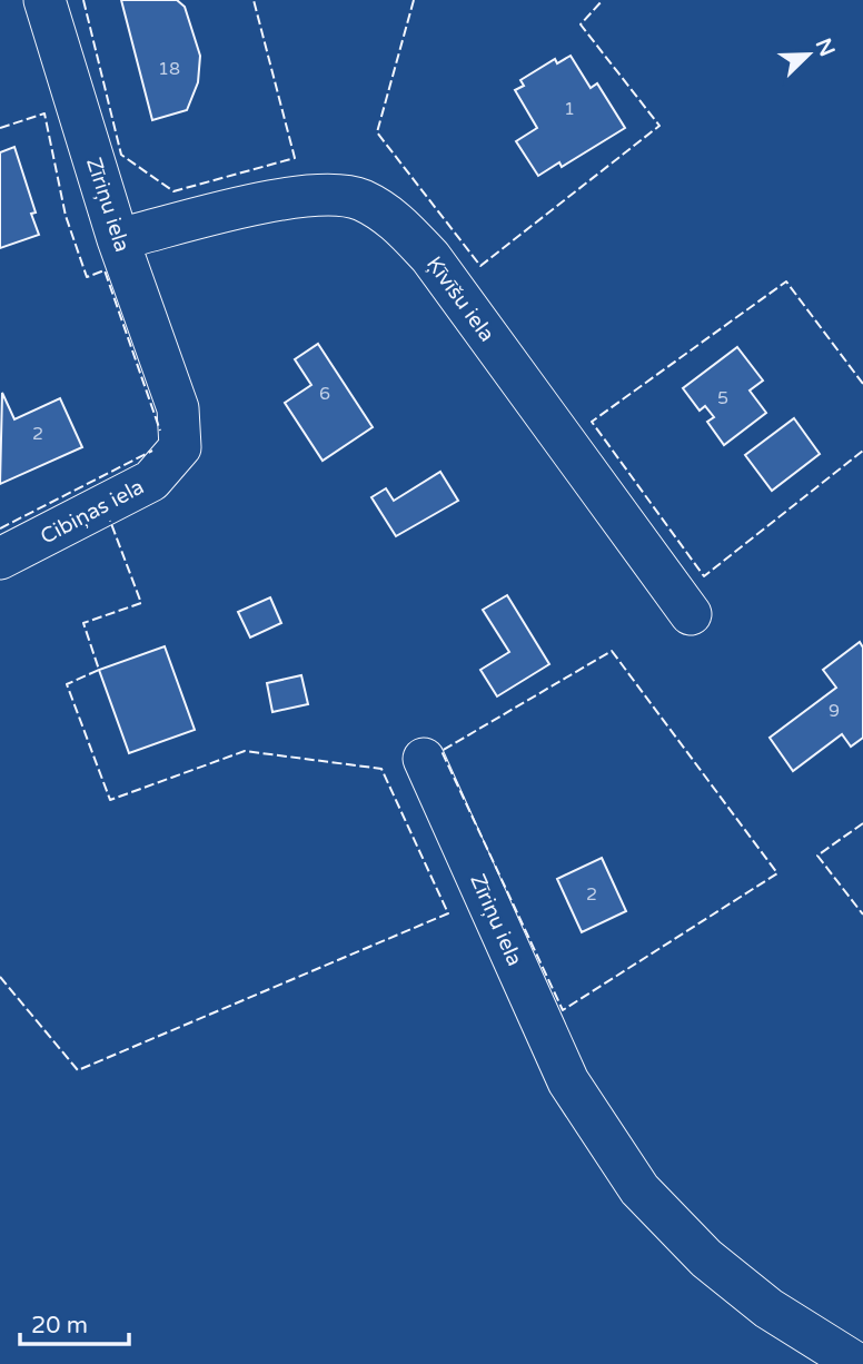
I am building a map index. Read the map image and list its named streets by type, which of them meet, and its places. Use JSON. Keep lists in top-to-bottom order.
{
  "streets": {
    "street": ["Zīriņu iela", "Ķīvīšu iela", "Cibiņas iela"]
  },
  "crossings": [
    ["Zīriņu iela", "Ķīvīšu iela"],
    ["Zīriņu iela", "Cibiņas iela"]
  ],
  "house_numbers": [
    "18",
    "1",
    "6",
    "5",
    "2",
    "9",
    "2"
  ],
  "scale_bar": "20 m",
  "north": "top right"
}
